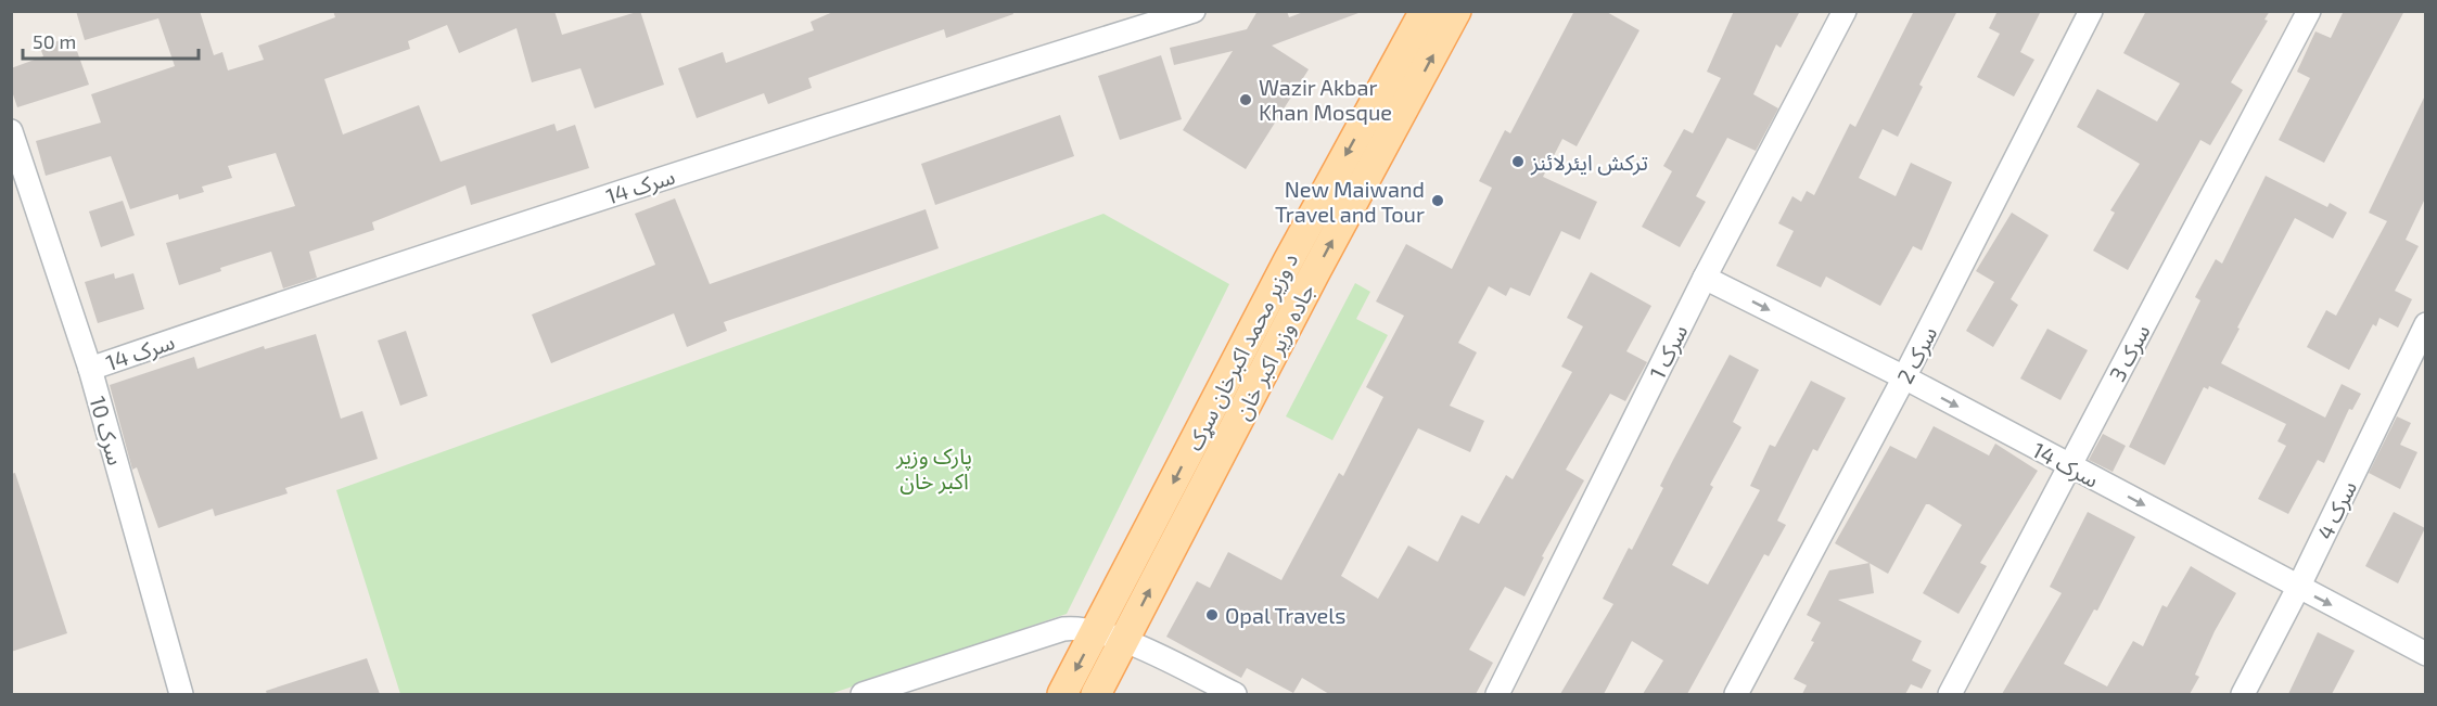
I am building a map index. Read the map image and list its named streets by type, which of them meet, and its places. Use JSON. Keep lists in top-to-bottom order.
{
  "streets": {
    "main road": ["د وزیر محمد اکبرخان سړک", "جاده وزیر اکبر خان"],
    "street": [
      "سرک 14",
      "سرک 1",
      "سرک 3",
      "سرک 2",
      "سرک 10",
      "سرک 4"
    ]
  },
  "crossings": [
    ["سرک 14", "سرک 1"],
    ["سرک 14", "سرک 3"],
    ["سرک 14", "سرک 2"],
    ["سرک 14", "سرک 10"],
    ["سرک 14", "سرک 4"]
  ],
  "one_way": ["سرک 14", "د وزیر محمد اکبرخان سړک", "جاده وزیر اکبر خان"],
  "parks": ["پارک وزیر اکبر خان"],
  "places": [
    "Wazir Akbar Khan Mosque",
    "ترکش ایئرلائنز",
    "New Maiwand Travel and Tour",
    "Opal Travels"
  ],
  "scale_bar": "50 m"
}
